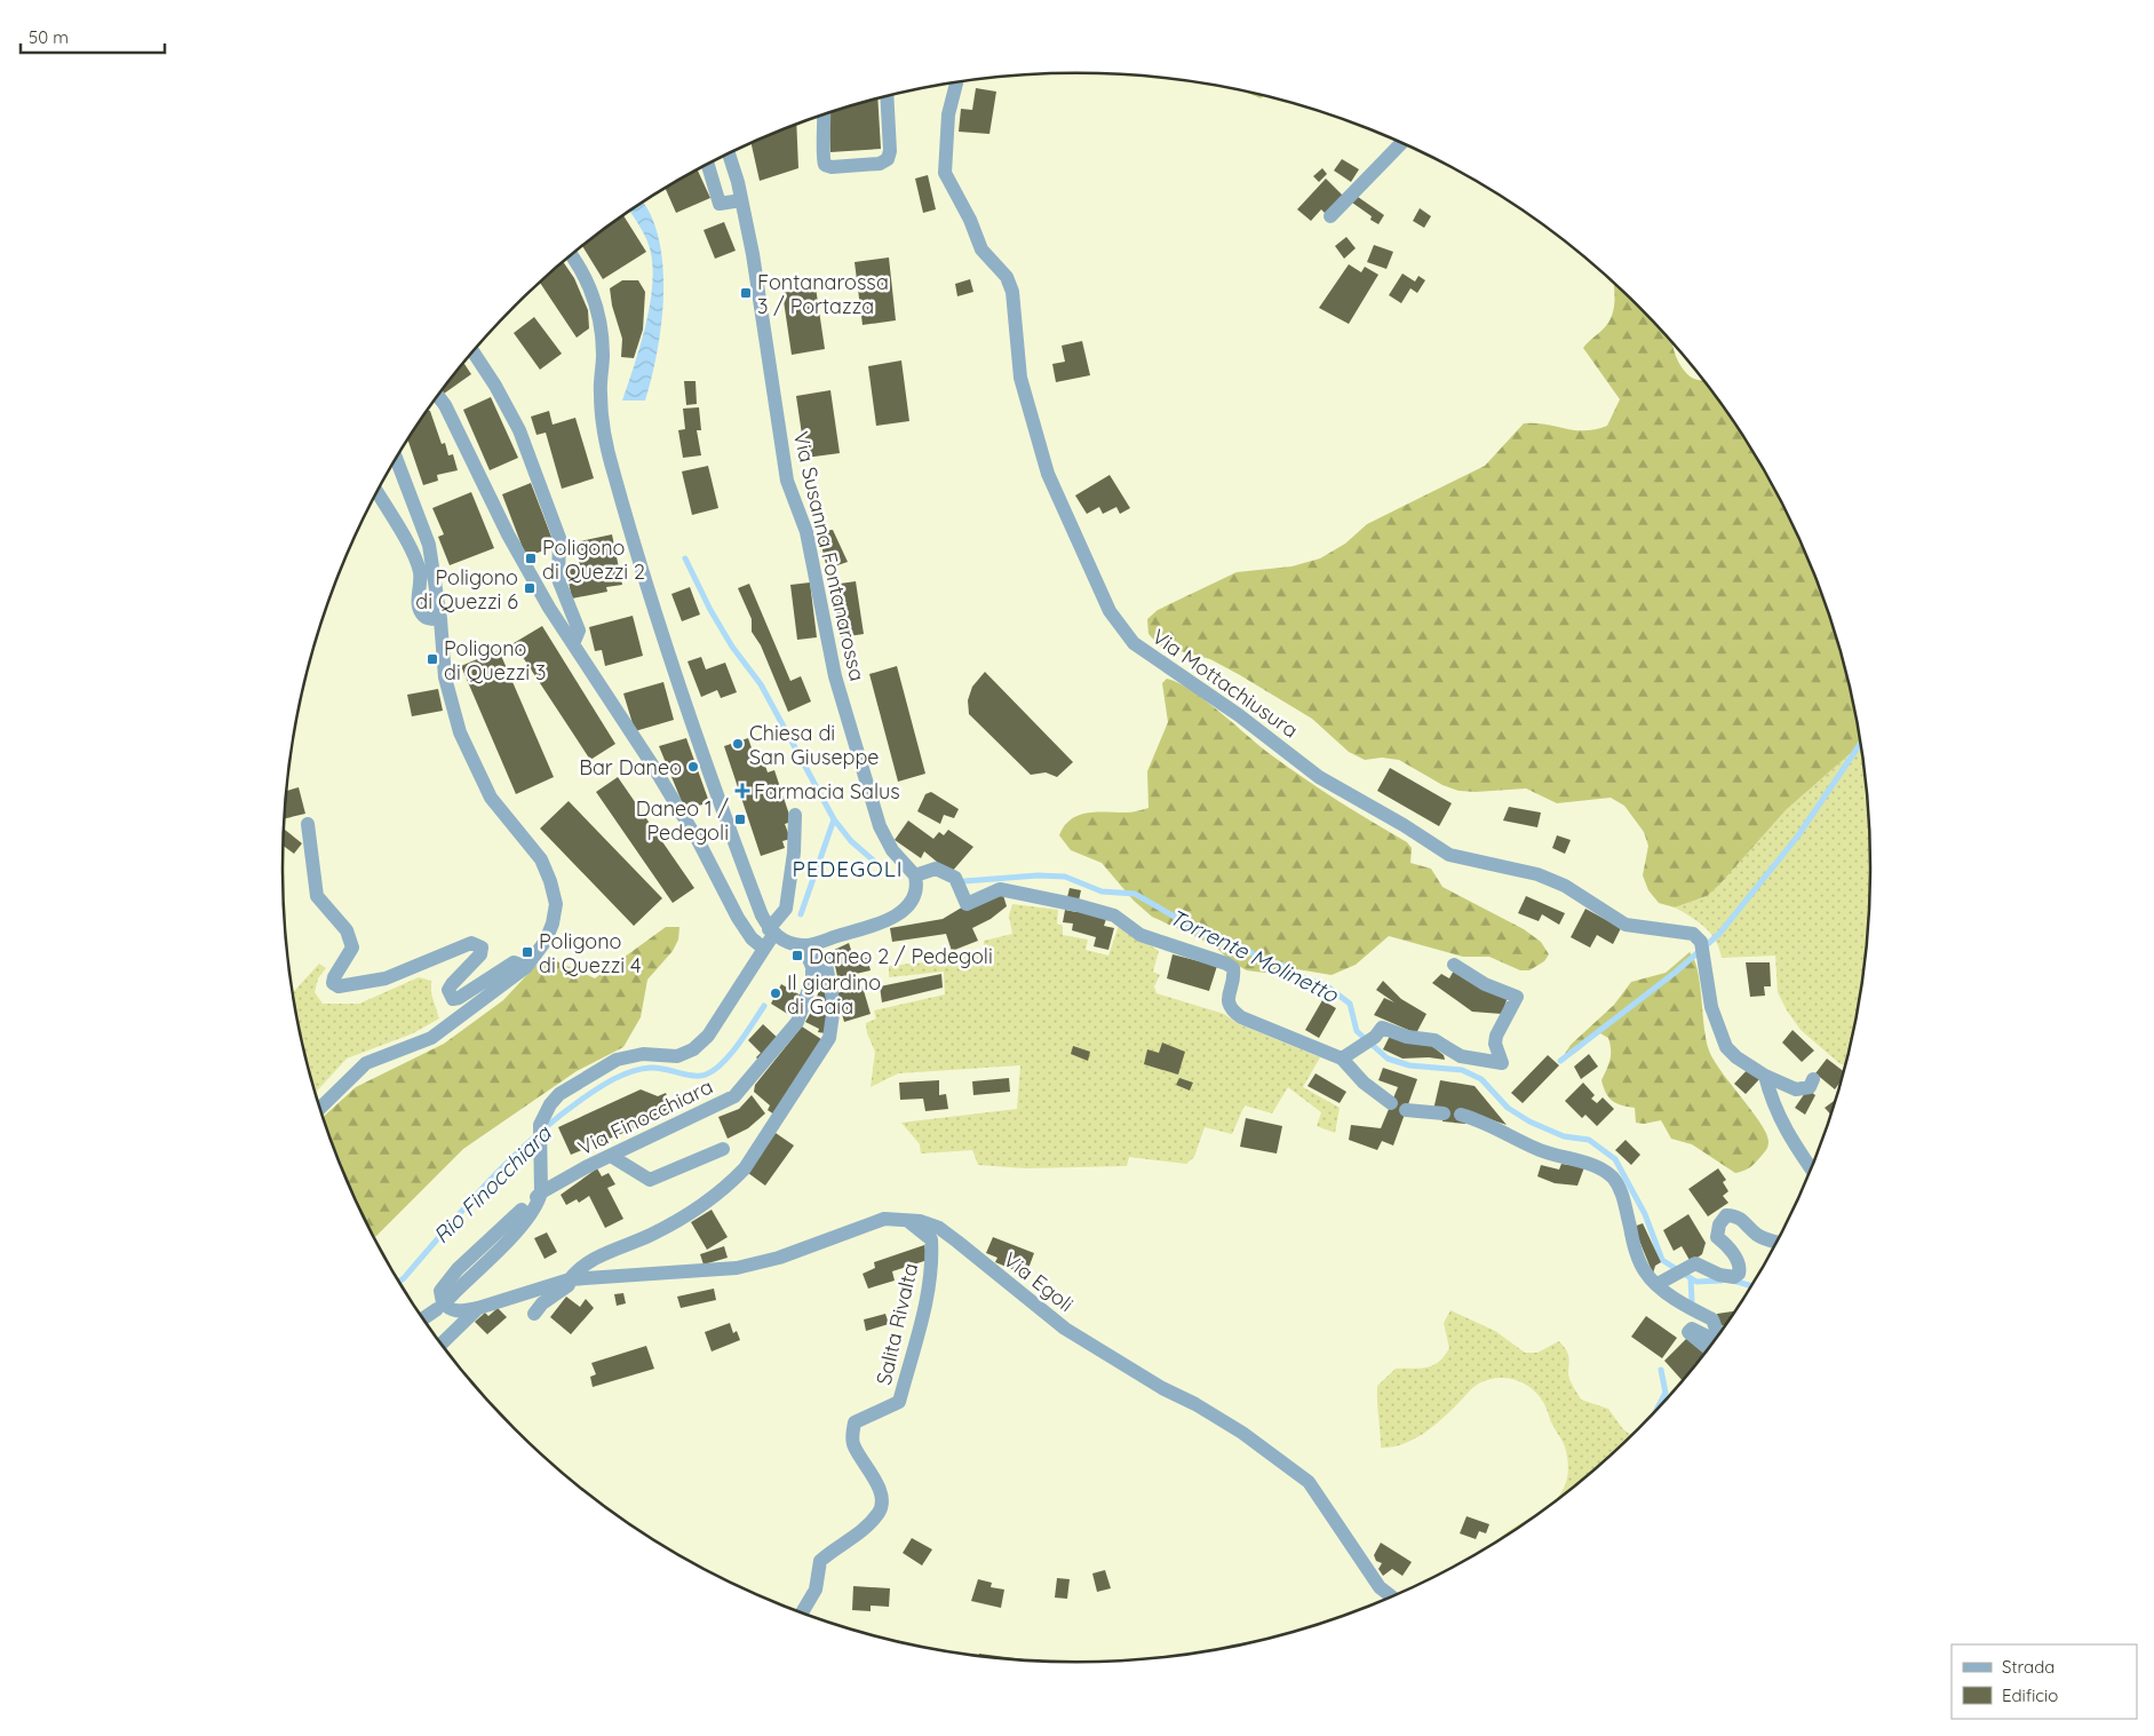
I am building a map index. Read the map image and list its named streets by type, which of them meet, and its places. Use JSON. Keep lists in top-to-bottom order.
{
  "streets": {
    "street": [
      "Via Susanna Fontanarossa",
      "Via Mottachiusura",
      "Via Finocchiara",
      "Via Egoli",
      "Salita Rivalta"
    ]
  },
  "crossings": [
    ["Via Finocchiara", "Via Egoli"],
    ["Via Egoli", "Salita Rivalta"]
  ],
  "districts": ["PEDEGOLI"],
  "water": ["Torrente Molinetto", "Rio Finocchiara"],
  "places": {
    "transit": [
      "Fontanarossa 3 / Portazza",
      "Poligono di Quezzi 2",
      "Poligono di Quezzi 6",
      "Poligono di Quezzi 3",
      "Daneo 1 / Pedegoli",
      "Poligono di Quezzi 4",
      "Daneo 2 / Pedegoli"
    ],
    "other": ["Chiesa di San Giuseppe", "Bar Daneo", "Il giardino di Gaia"],
    "health": ["Farmacia Salus"]
  },
  "legend": ["Strada", "Edificio"],
  "scale_bar": "50 m"
}
